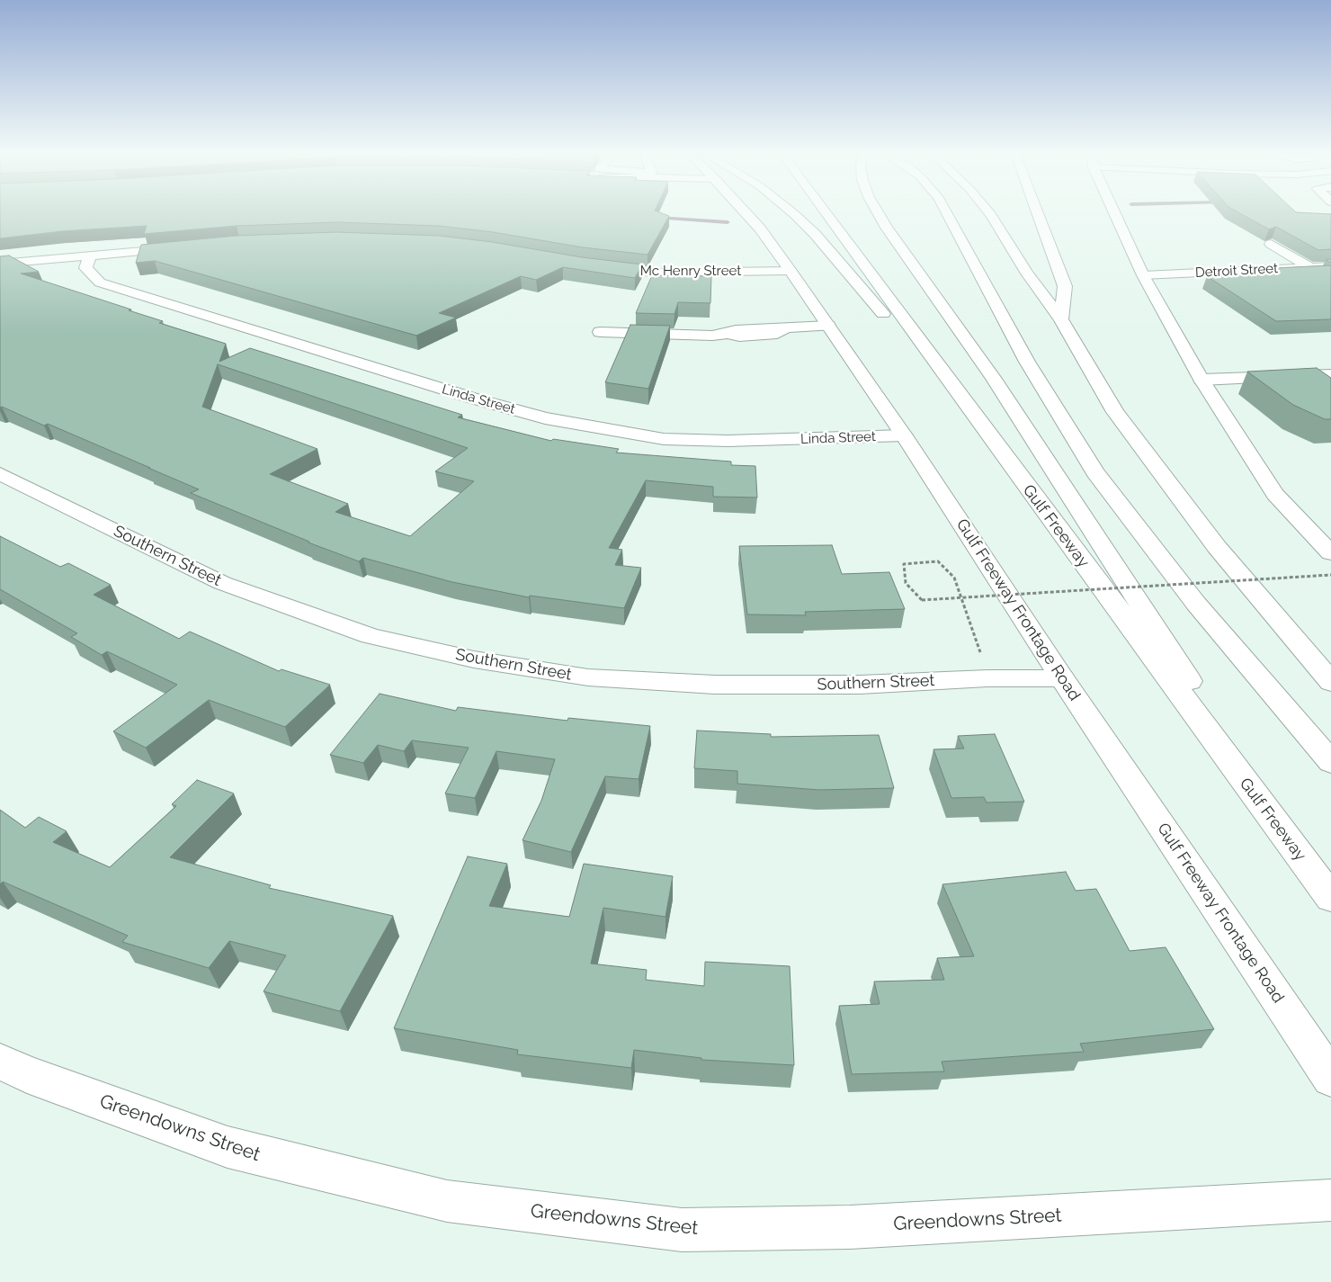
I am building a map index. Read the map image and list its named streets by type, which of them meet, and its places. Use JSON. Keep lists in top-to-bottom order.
{
  "streets": {
    "main road": [
      "Mc Henry Street",
      "Detroit Street",
      "Linda Street",
      "Gulf Freeway",
      "Southern Street",
      "Gulf Freeway Frontage Road",
      "Greendowns Street"
    ]
  },
  "crossings": [
    ["Mc Henry Street", "Gulf Freeway Frontage Road"],
    ["Linda Street", "Gulf Freeway Frontage Road"],
    ["Southern Street", "Gulf Freeway Frontage Road"]
  ]
}
